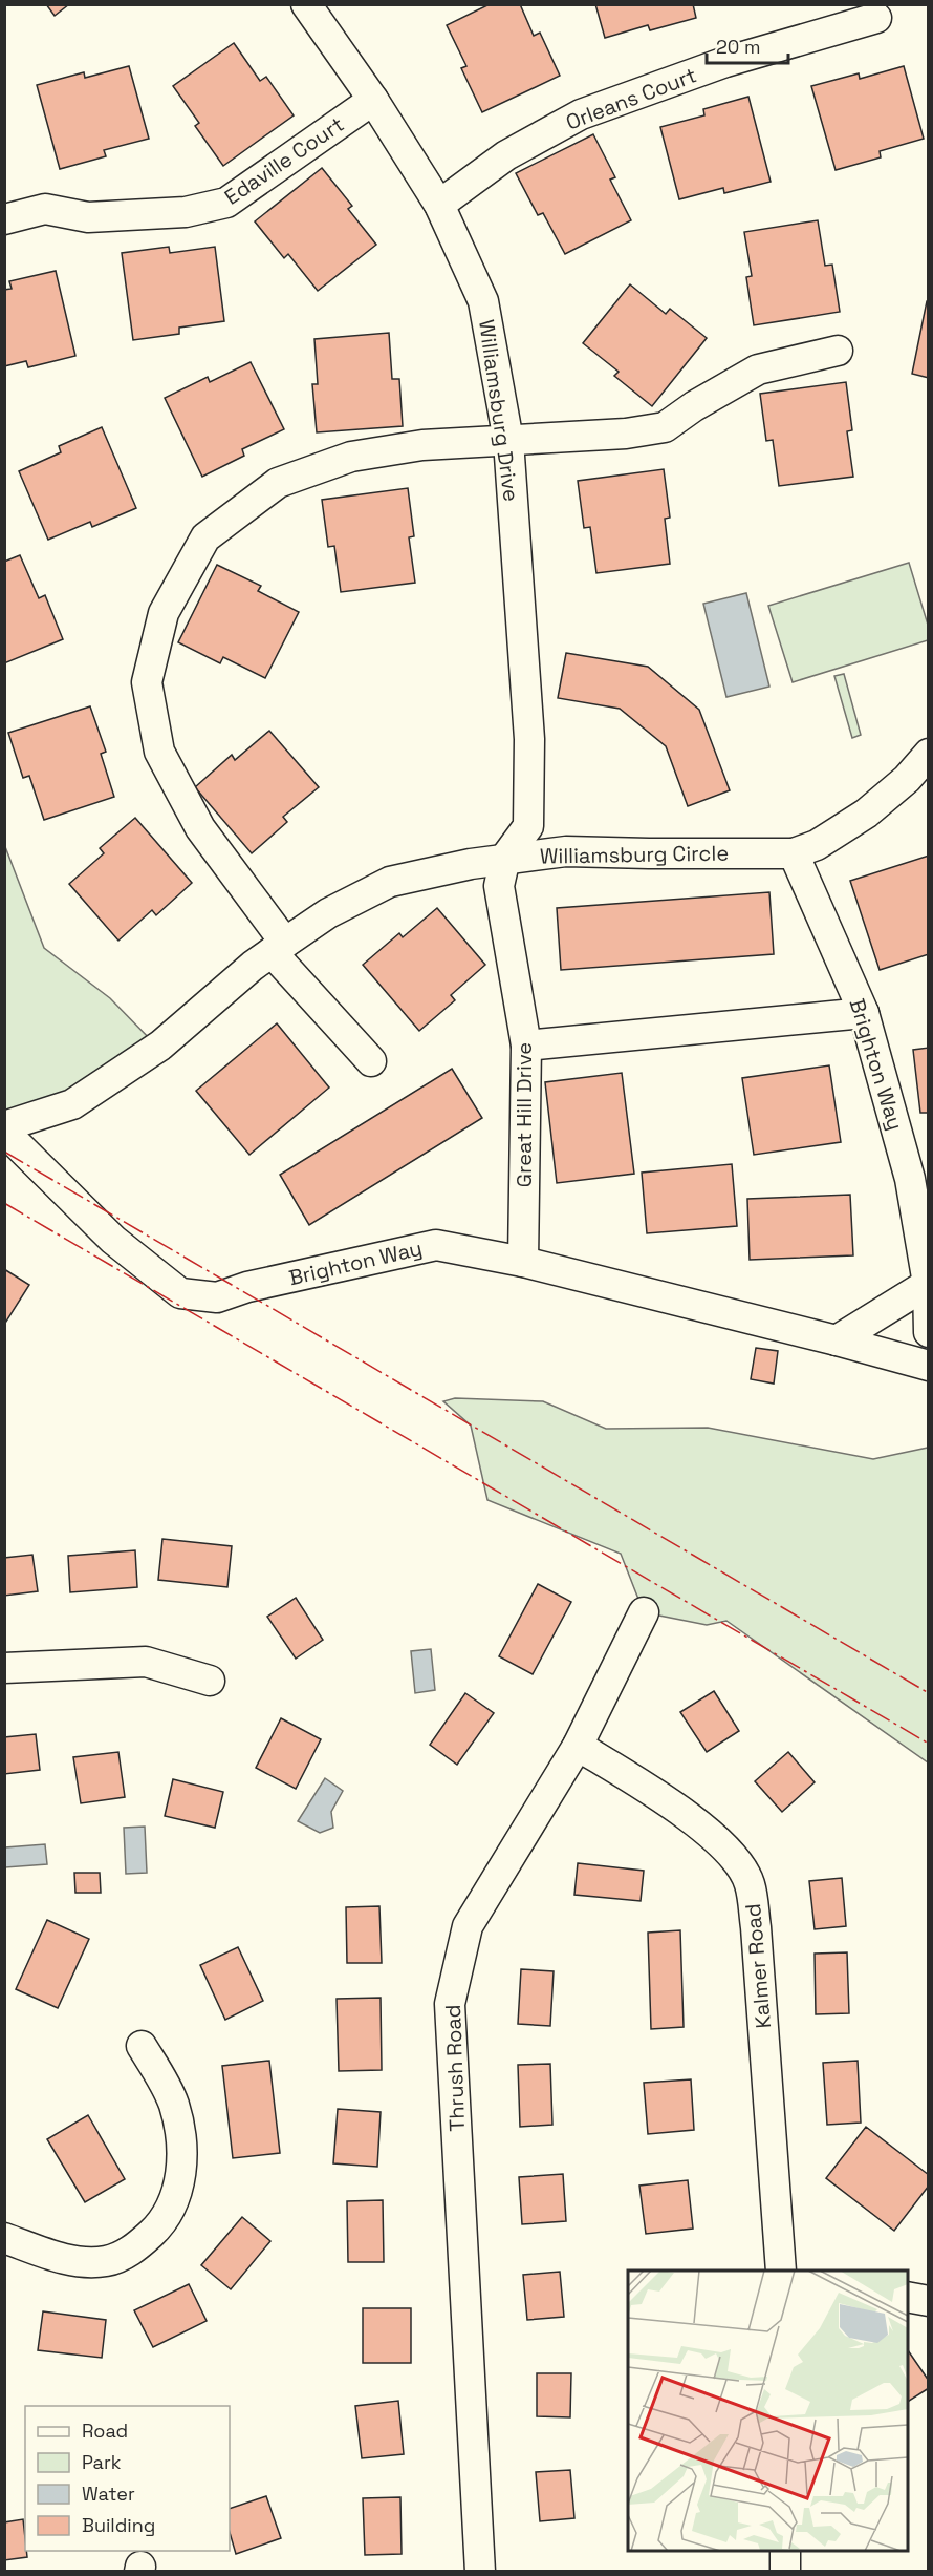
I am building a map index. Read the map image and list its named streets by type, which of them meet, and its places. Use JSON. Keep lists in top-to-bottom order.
{
  "streets": {
    "street": [
      "Orleans Court",
      "Edaville Court",
      "Williamsburg Drive",
      "Williamsburg Circle",
      "Brighton Way",
      "Great Hill Drive",
      "Kalmer Road",
      "Thrush Road"
    ]
  },
  "crossings": [
    ["Orleans Court", "Williamsburg Drive"],
    ["Edaville Court", "Williamsburg Drive"],
    ["Williamsburg Drive", "Williamsburg Circle"],
    ["Williamsburg Drive", "Great Hill Drive"],
    ["Williamsburg Circle", "Brighton Way"],
    ["Williamsburg Circle", "Great Hill Drive"],
    ["Brighton Way", "Great Hill Drive"],
    ["Kalmer Road", "Thrush Road"]
  ],
  "legend": [
    "Road",
    "Park",
    "Water",
    "Building"
  ],
  "scale_bar": "20 m"
}
